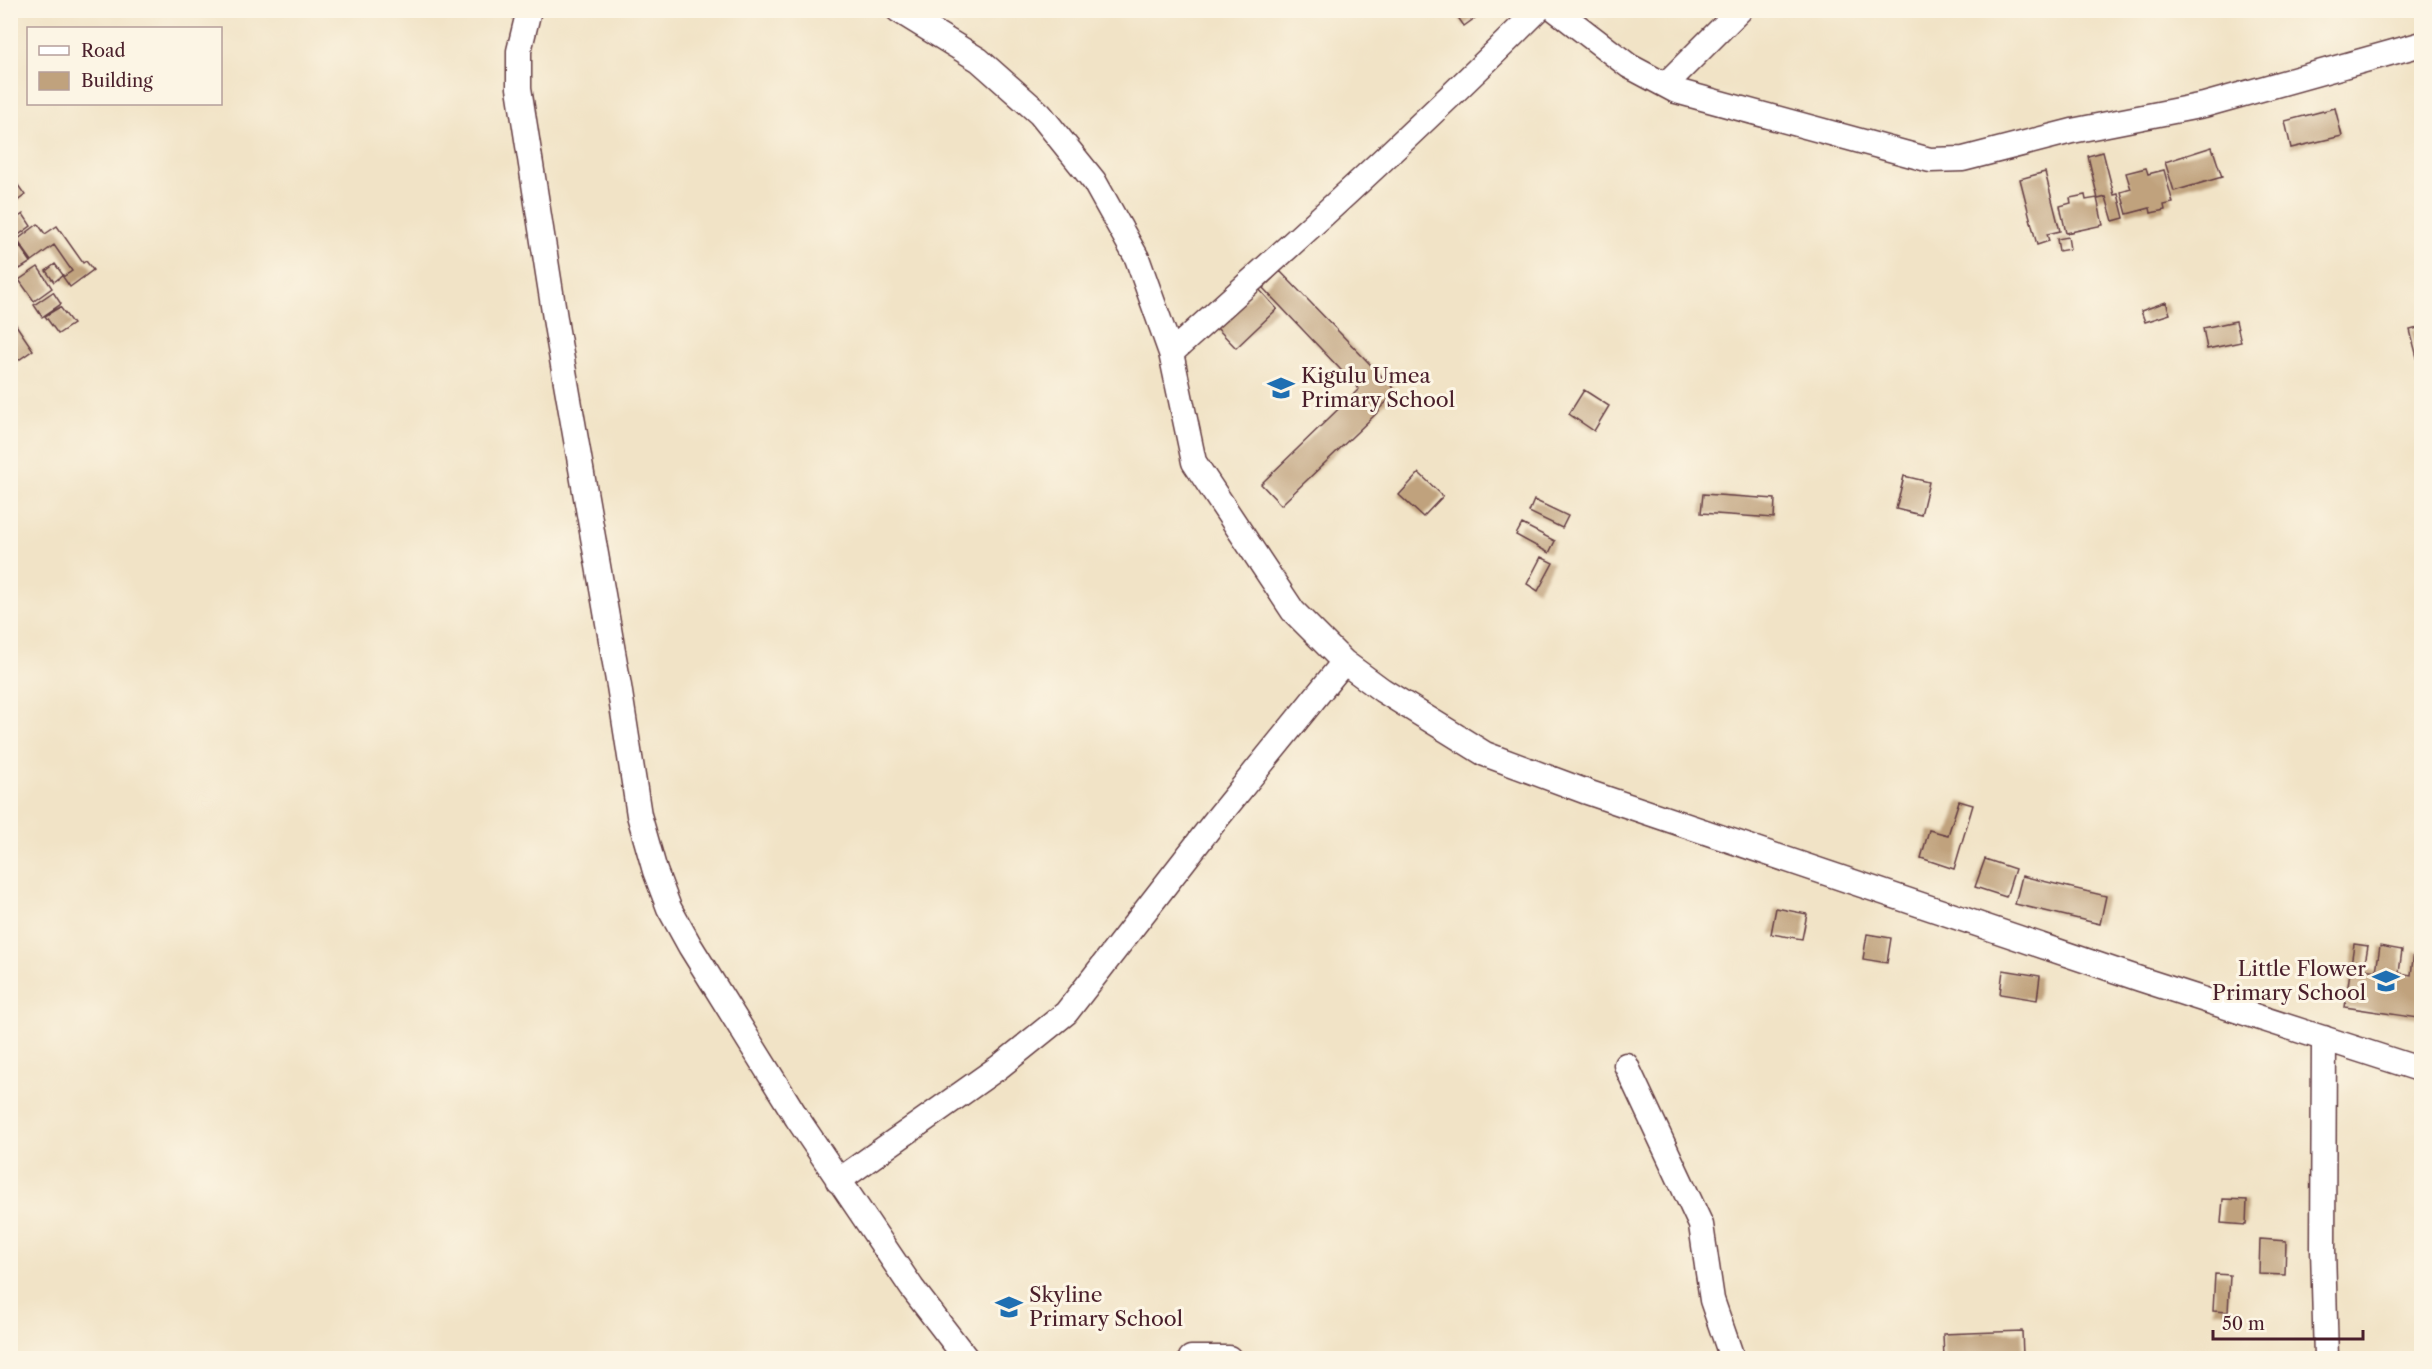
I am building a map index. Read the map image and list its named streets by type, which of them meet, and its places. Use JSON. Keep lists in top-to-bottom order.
{
  "places": {
    "school or university": ["Kigulu Umea Primary School", "Little Flower Primary School", "Skyline Primary School"]
  },
  "legend": ["Road", "Building"],
  "scale_bar": "50 m"
}
